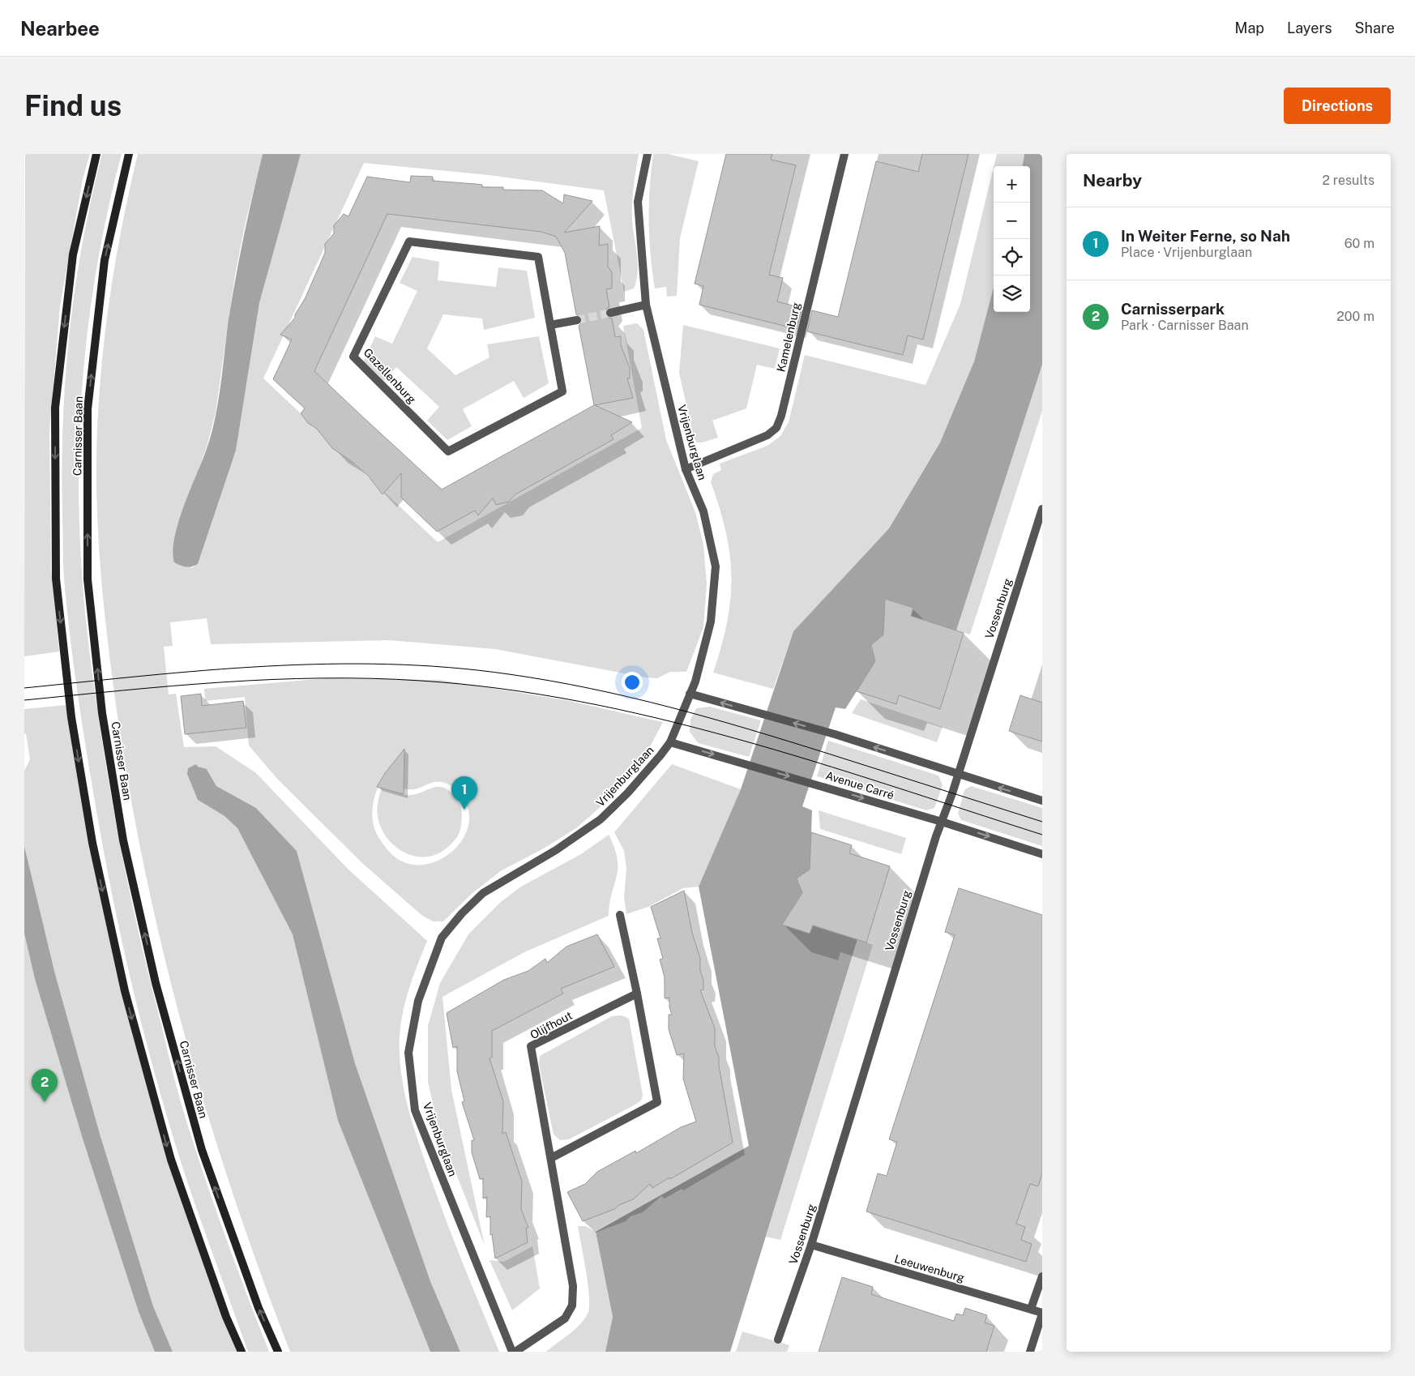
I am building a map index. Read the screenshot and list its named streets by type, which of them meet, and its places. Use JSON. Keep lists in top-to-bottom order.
{
  "streets": {
    "main road": ["Carnisser Baan"],
    "street": [
      "Kamelenburg",
      "Gazellenburg",
      "Vrijenburglaan",
      "Vossenburg",
      "Avenue Carré",
      "Olijfhout",
      "Leeuwenburg"
    ]
  },
  "crossings": [
    ["Kamelenburg", "Vrijenburglaan"],
    ["Vrijenburglaan", "Avenue Carré"],
    ["Vossenburg", "Avenue Carré"],
    ["Vossenburg", "Leeuwenburg"]
  ],
  "page": {
    "header": "Nearbee",
    "nav": ["Map", "Layers", "Share"],
    "buttons": "Directions",
    "title": "Find us",
    "heading": ["Nearby", "2 results"],
    "map_buttons": ["+", "−"],
    "list": [
      {
        "mark": "1",
        "name": "In Weiter Ferne, so Nah",
        "note": "Place · Vrijenburglaan",
        "value": "60 m"
      },
      {
        "mark": "2",
        "name": "Carnisserpark",
        "note": "Park · Carnisser Baan",
        "value": "200 m"
      }
    ],
    "pins": ["1", "2"]
  }
}
